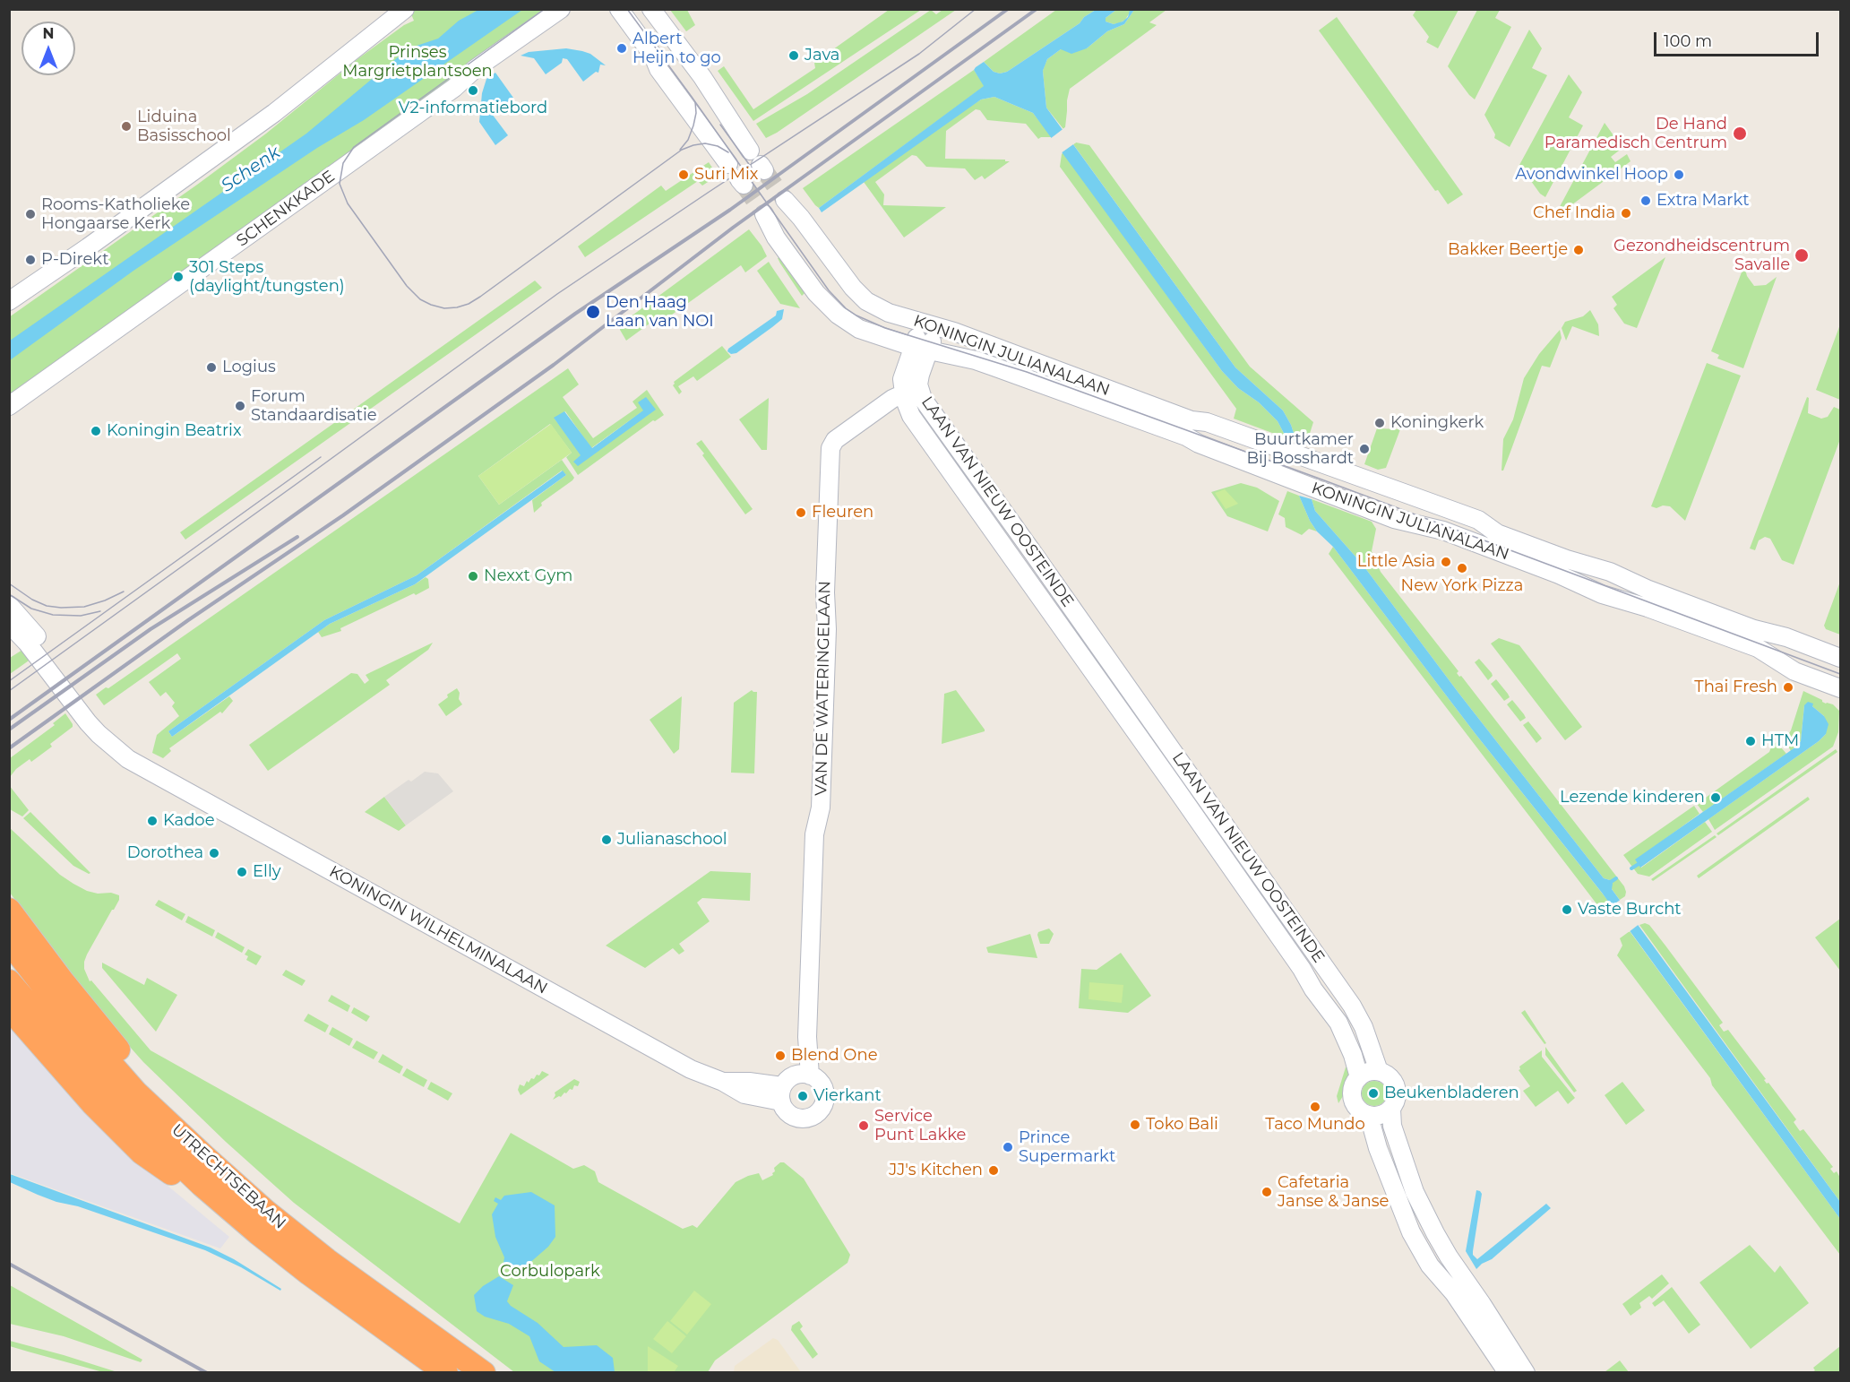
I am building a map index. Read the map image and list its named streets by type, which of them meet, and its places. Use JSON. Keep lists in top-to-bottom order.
{
  "streets": {
    "highway": ["UTRECHTSEBAAN"],
    "main road": [
      "SCHENKKADE",
      "KONINGIN JULIANALAAN",
      "LAAN VAN NIEUW OOSTEINDE",
      "VAN DE WATERINGELAAN",
      "KONINGIN WILHELMINALAAN"
    ]
  },
  "crossings": [
    ["KONINGIN JULIANALAAN", "LAAN VAN NIEUW OOSTEINDE"],
    ["LAAN VAN NIEUW OOSTEINDE", "VAN DE WATERINGELAAN"],
    ["VAN DE WATERINGELAAN", "KONINGIN WILHELMINALAAN"]
  ],
  "water": ["Schenk"],
  "parks": ["Prinses Margrietplantsoen", "Corbulopark"],
  "places": [
    "Albert Heijn to go",
    "Java",
    "V2-informatiebord",
    "Liduina Basisschool",
    "De Hand Paramedisch Centrum",
    "Suri Mix",
    "Avondwinkel Hoop",
    "Extra Markt",
    "Chef India",
    "Rooms-Katholieke Hongaarse Kerk",
    "Bakker Beertje",
    "Gezondheidscentrum Savalle",
    "P-Direkt",
    "301 Steps (daylight/tungsten)",
    "Den Haag Laan van NOI",
    "Logius",
    "Forum Standaardisatie",
    "Koningkerk",
    "Koningin Beatrix",
    "Buurtkamer Bij Bosshardt",
    "Fleuren",
    "Little Asia",
    "New York Pizza",
    "Nexxt Gym",
    "Thai Fresh",
    "HTM",
    "Lezende kinderen",
    "Kadoe",
    "Julianaschool",
    "Dorothea",
    "Elly",
    "Vaste Burcht",
    "Blend One",
    "Beukenbladeren",
    "Vierkant",
    "Taco Mundo",
    "Toko Bali",
    "Service Punt Lakke",
    "Prince Supermarkt",
    "JJ's Kitchen",
    "Cafetaria Janse & Janse"
  ],
  "scale_bar": "100 m",
  "north": "top"
}
